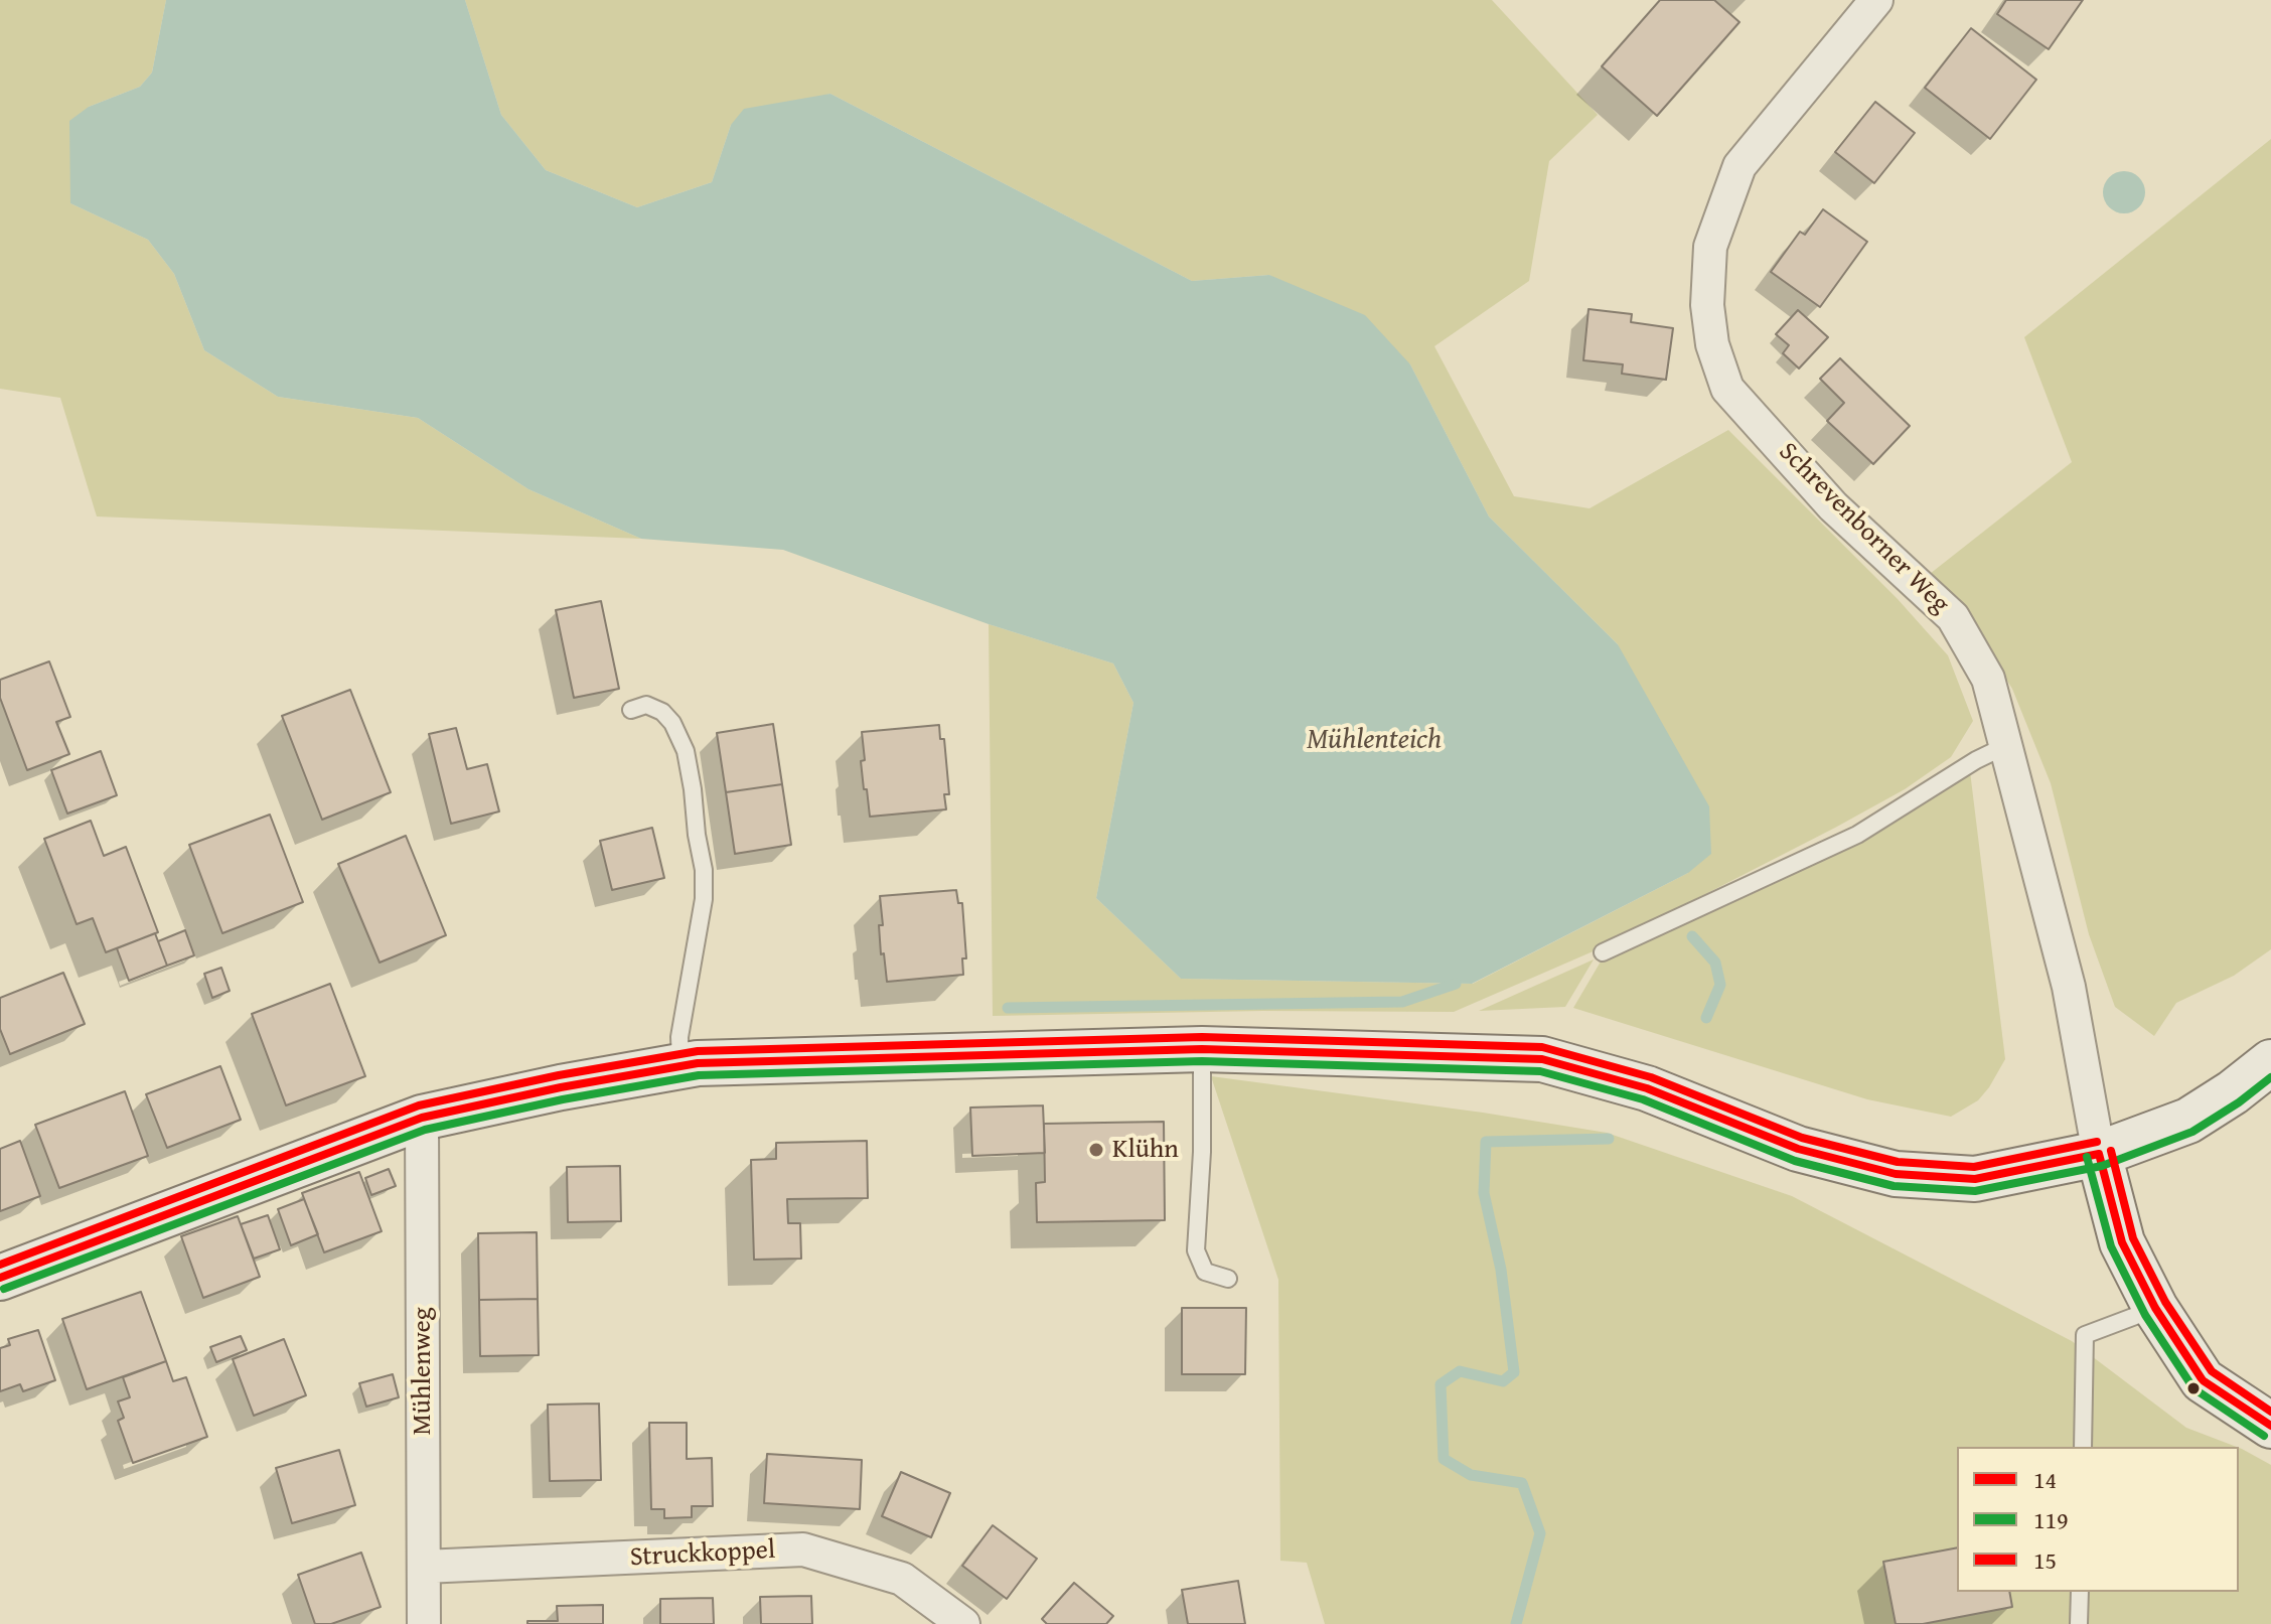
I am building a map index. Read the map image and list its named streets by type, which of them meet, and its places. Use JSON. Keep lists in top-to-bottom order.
{
  "streets": {
    "street": ["Schrevenborner Weg", "Mühlenweg", "Struckkoppel"]
  },
  "crossings": [
    ["Mühlenweg", "Struckkoppel"]
  ],
  "water": ["Mühlenteich"],
  "places": ["Klühn"],
  "lines": ["transit line 15", "transit line 14", "transit line 119"],
  "legend": ["14", "119", "15"]
}
